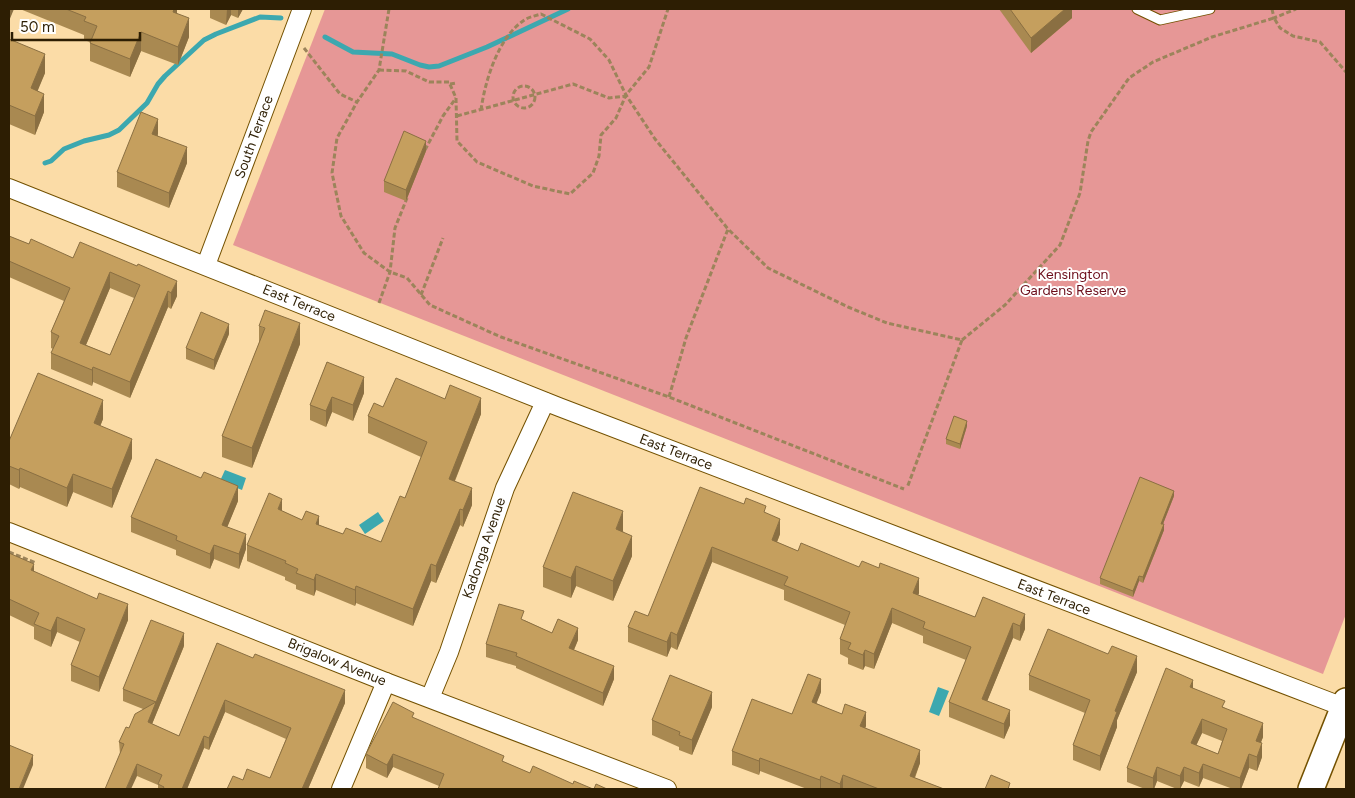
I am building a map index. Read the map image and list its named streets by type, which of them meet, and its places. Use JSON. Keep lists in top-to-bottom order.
{
  "streets": {
    "street": [
      "South Terrace",
      "East Terrace",
      "Kadonga Avenue",
      "Brigalow Avenue"
    ]
  },
  "crossings": [
    ["South Terrace", "East Terrace"],
    ["East Terrace", "Kadonga Avenue"],
    ["Kadonga Avenue", "Brigalow Avenue"]
  ],
  "parks": ["Kensington Gardens Reserve"],
  "scale_bar": "50 m"
}
